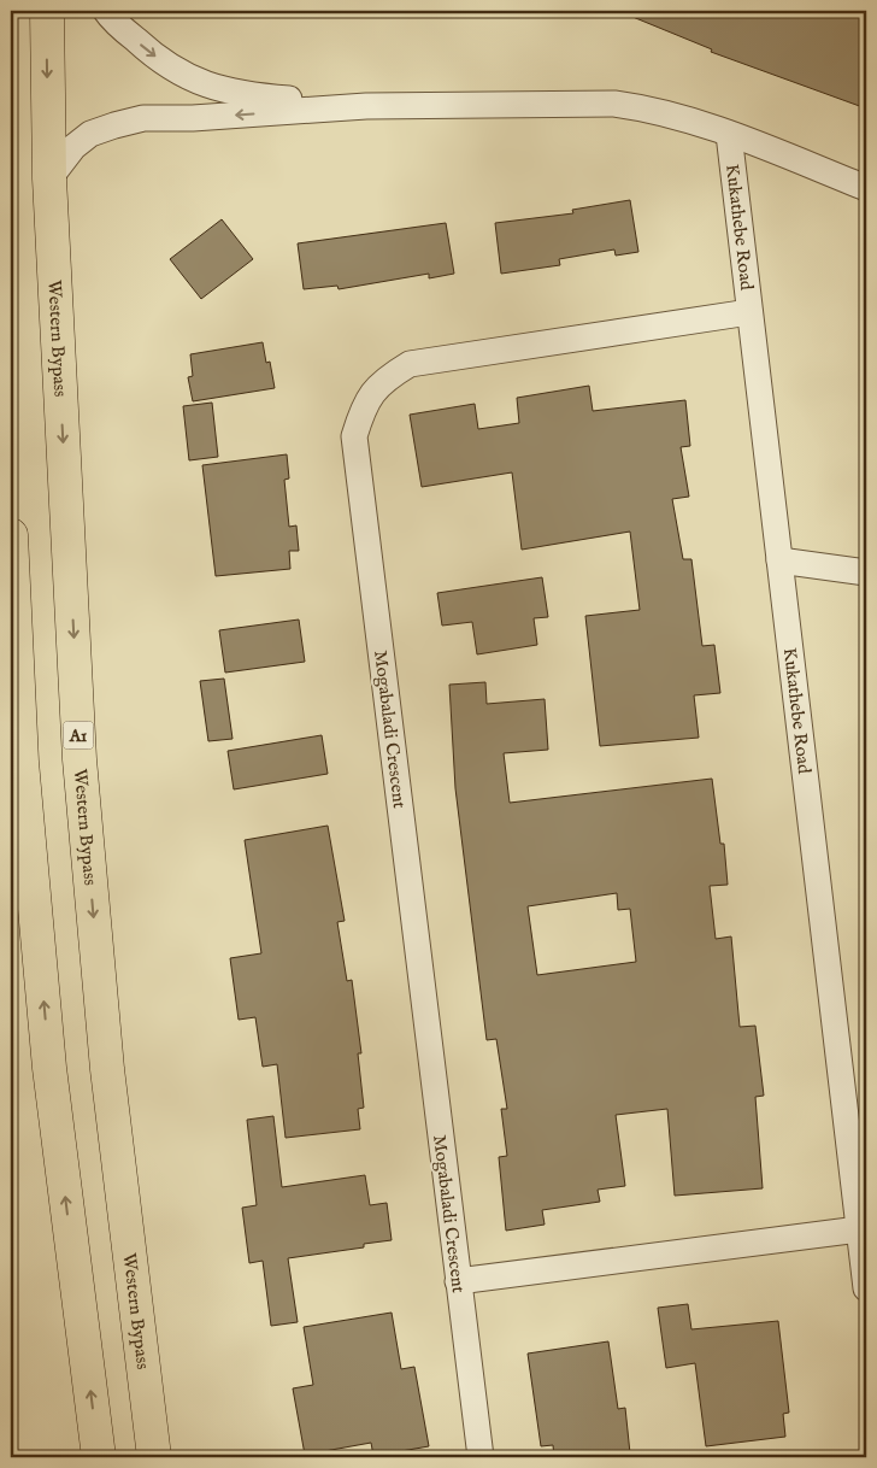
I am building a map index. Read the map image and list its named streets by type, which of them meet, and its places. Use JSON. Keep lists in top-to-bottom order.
{
  "streets": {
    "highway": ["Western Bypass", "A1"],
    "street": ["Kukathebe Road", "Mogabaladi Crescent"]
  },
  "crossings": [
    ["Kukathebe Road", "Mogabaladi Crescent"]
  ]
}
